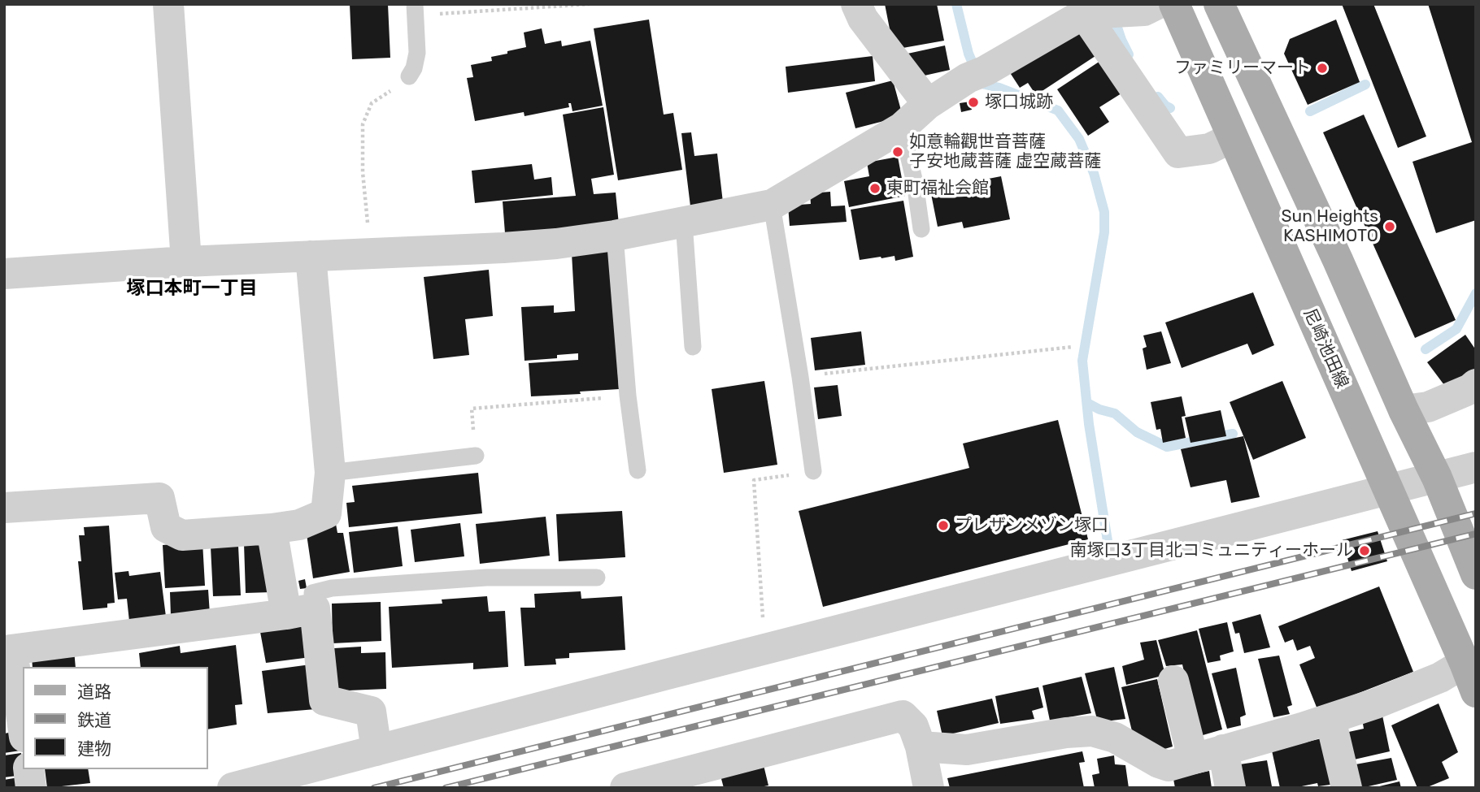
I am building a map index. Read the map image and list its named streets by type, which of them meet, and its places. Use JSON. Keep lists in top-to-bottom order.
{
  "streets": {
    "main road": ["尼崎池田線"]
  },
  "districts": ["塚口本町一丁目"],
  "places": [
    "ファミリーマート",
    "塚口城跡",
    "如意輪觀世音菩薩 子安地蔵菩薩 虚空蔵菩薩",
    "東町福祉会館",
    "Sun Heights KASHIMOTO",
    "プレザンメゾン塚口",
    "南塚口3丁目北コミュニティーホール"
  ],
  "legend": ["道路", "鉄道", "建物"]
}
